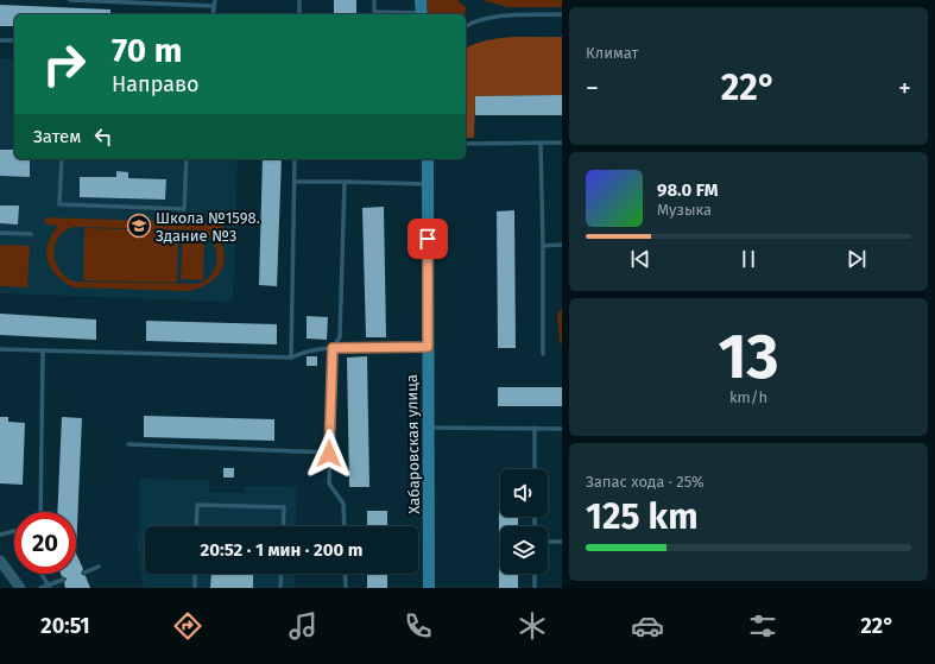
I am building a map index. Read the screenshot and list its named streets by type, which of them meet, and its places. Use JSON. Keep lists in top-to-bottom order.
{
  "streets": {
    "main road": ["Хабаровская улица"]
  },
  "places": {
    "school or university": ["Школа №1598. Здание №3"]
  },
  "page": {
    "tile": [
      "Климат",
      ["13", "km/h"],
      ["Запас хода · 25%", "125 km"]
    ],
    "turn": ["70 m", "Направо"],
    "heat": ["−", "22°", "+"],
    "then": "Затем",
    "song": ["98.0 FM", "Музыка"],
    "limit": "20",
    "trip": "20:52 · 1 мин · 200 m",
    "tabs": ["20:51", "22°"]
  }
}
